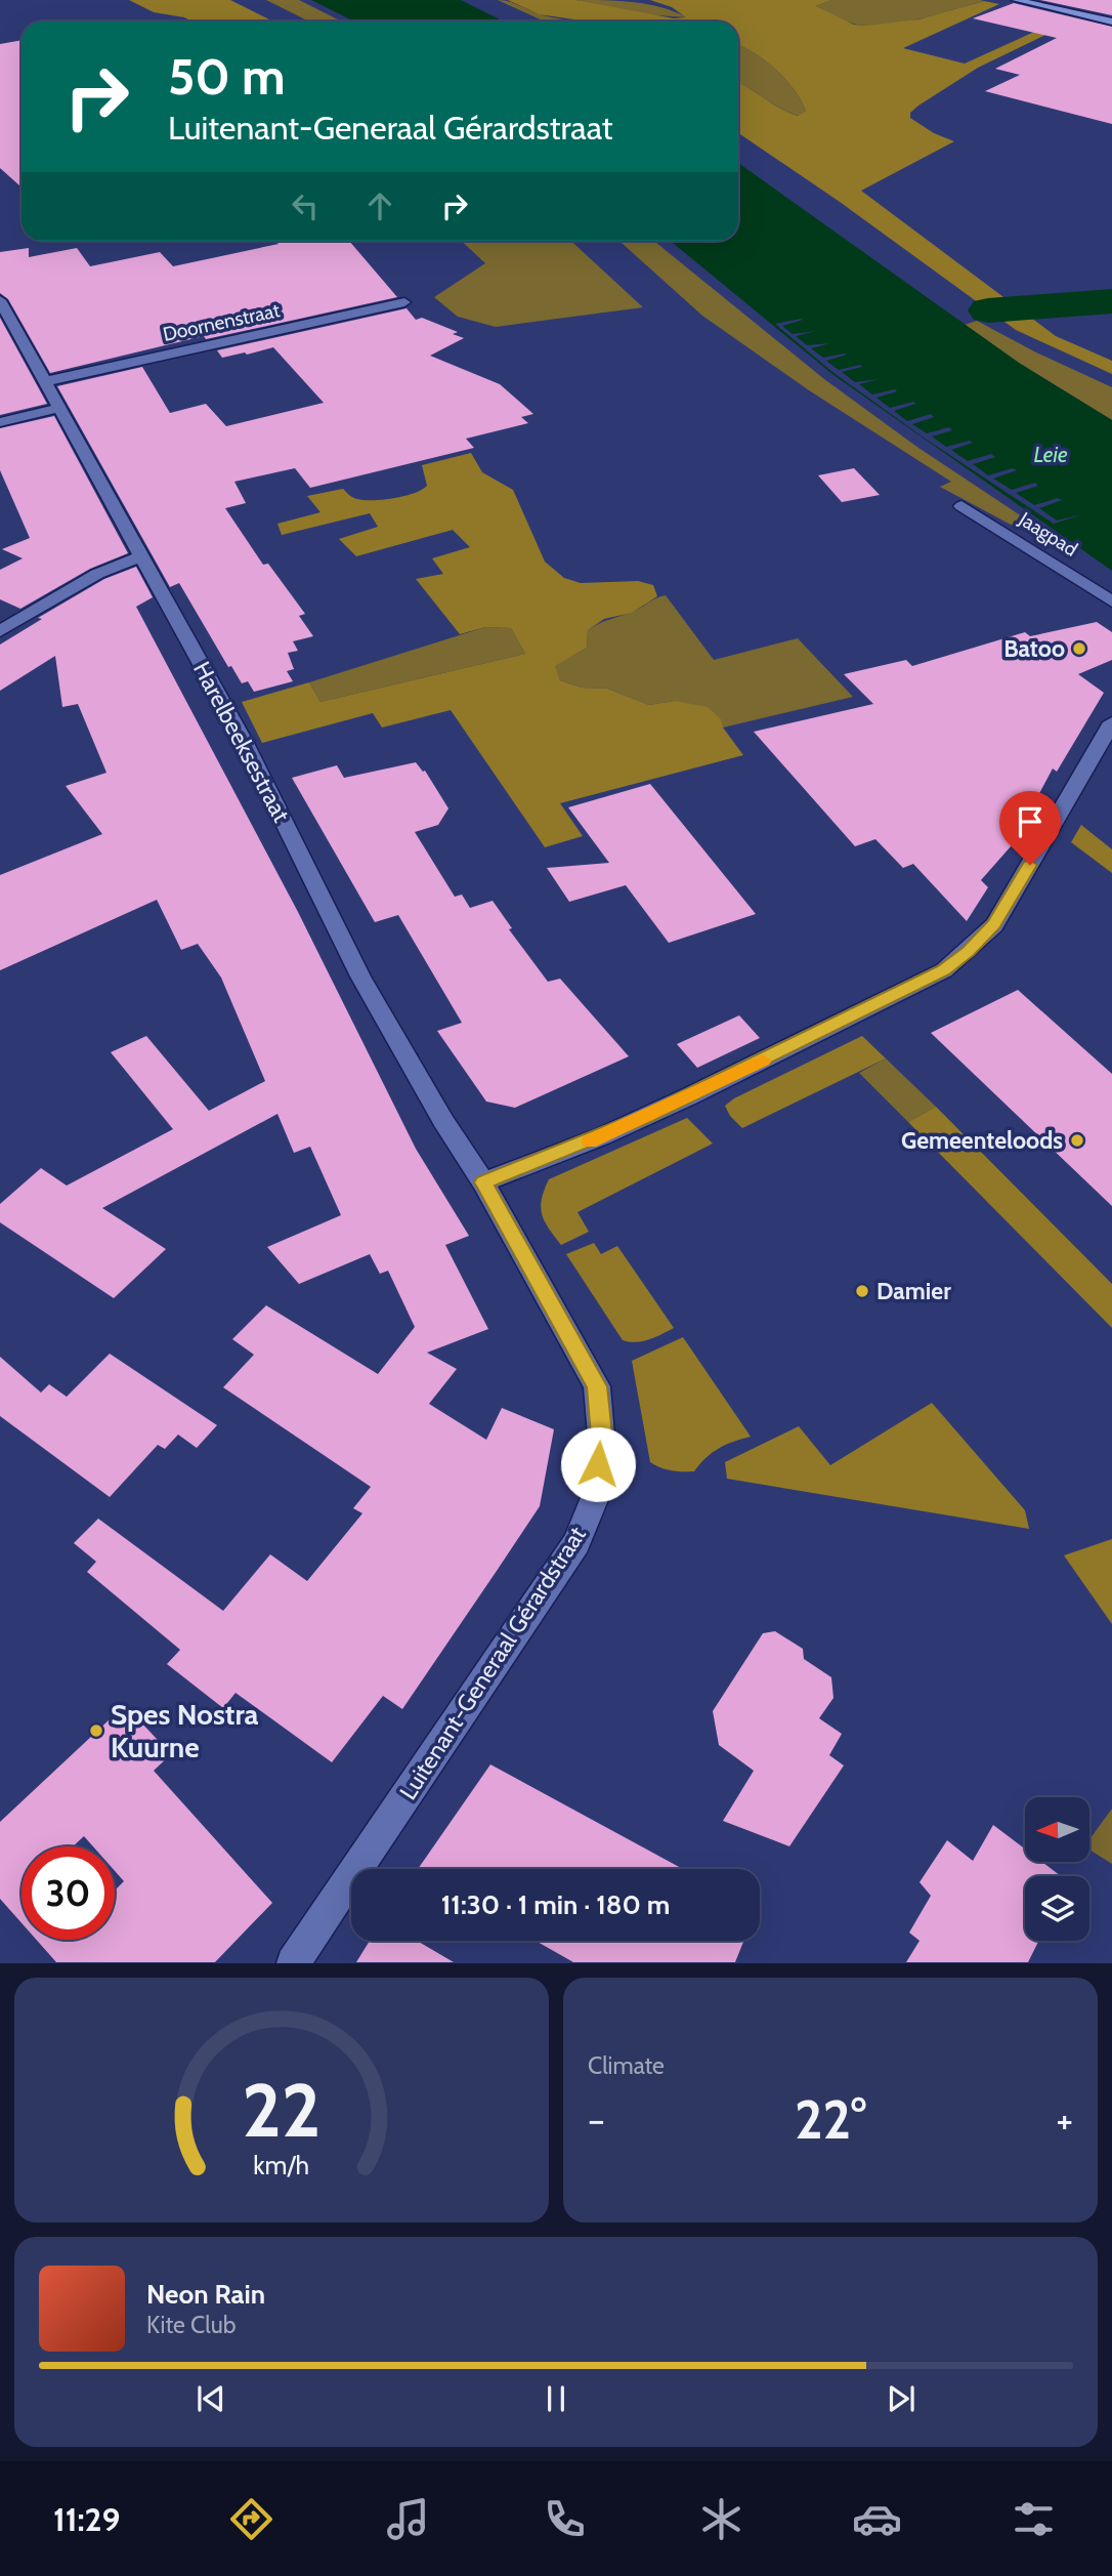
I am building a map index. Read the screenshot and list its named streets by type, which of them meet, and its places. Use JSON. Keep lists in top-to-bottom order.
{
  "streets": {
    "street": [
      "Doornenstraat",
      "Jaagpad",
      "Harelbeeksestraat",
      "Luitenant-Generaal Gérardstraat"
    ]
  },
  "crossings": [
    ["Doornenstraat", "Harelbeeksestraat"],
    ["Harelbeeksestraat", "Luitenant-Generaal Gérardstraat"]
  ],
  "water": ["Leie"],
  "places": [
    "Batoo",
    "Gemeenteloods",
    "Damier",
    "Spes Nostra Kuurne"
  ],
  "north": "left",
  "page": {
    "turn": ["50 m", "Luitenant-Generaal Gérardstraat"],
    "limit": "30",
    "trip": "11:30 · 1 min · 180 m",
    "tile": "Climate",
    "heat": ["−", "22°", "+"],
    "song": ["Neon Rain", "Kite Club"],
    "tabs": "11:29",
    "gauge": ["22", "km/h"]
  }
}
